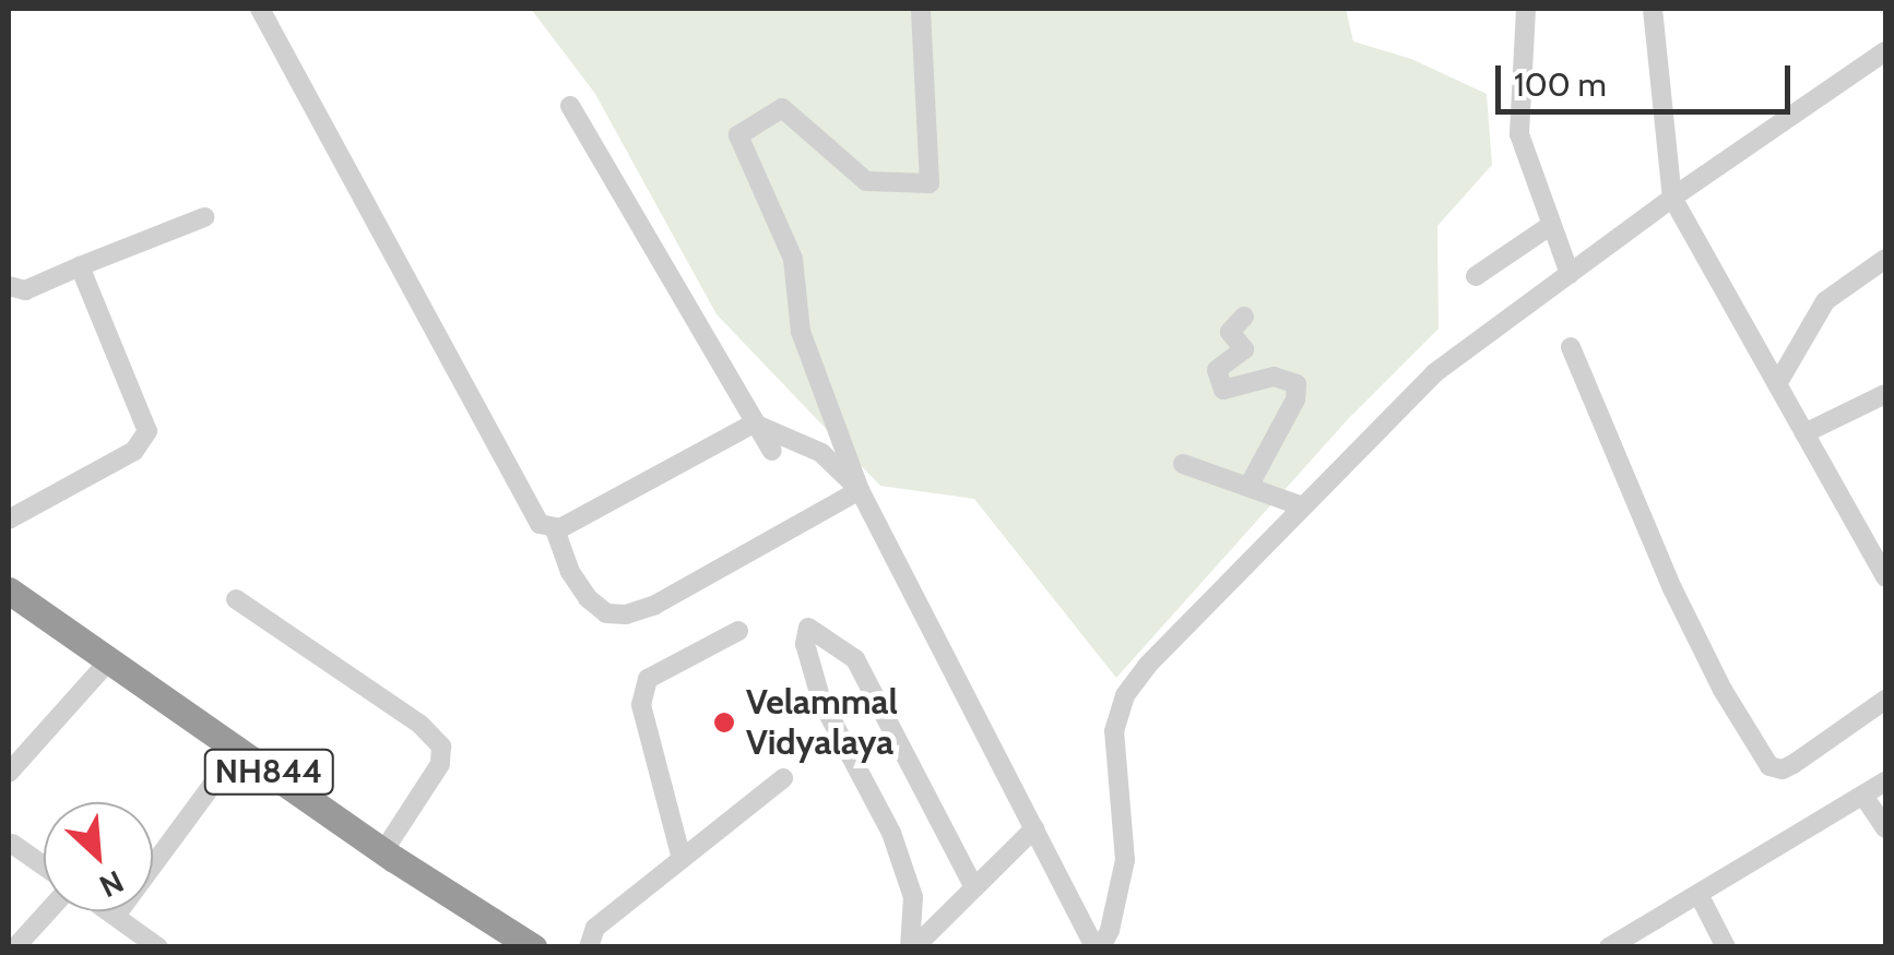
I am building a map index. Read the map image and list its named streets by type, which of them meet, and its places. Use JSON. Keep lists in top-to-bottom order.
{
  "streets": {
    "highway": ["NH844"]
  },
  "places": ["Velammal Vidyalaya"],
  "scale_bar": "100 m",
  "north": "bottom right"
}
